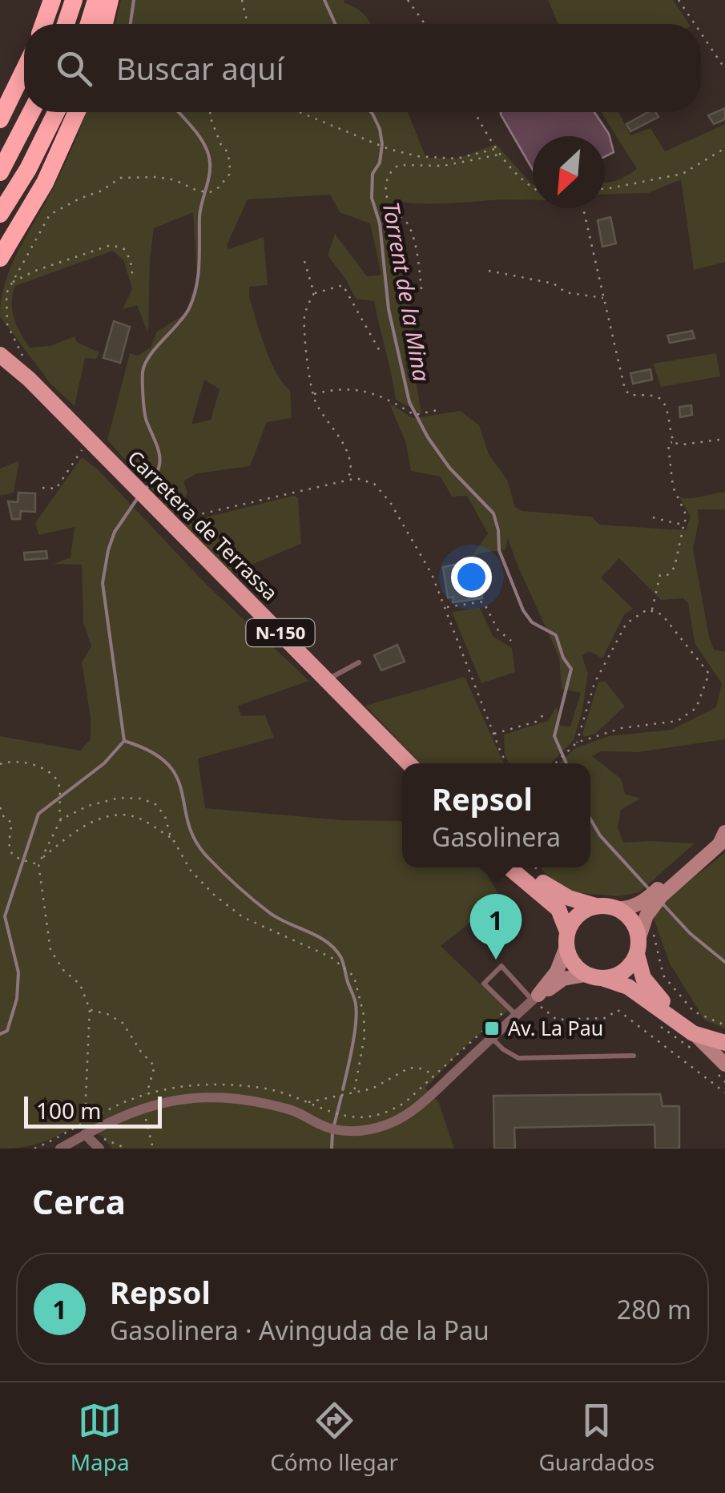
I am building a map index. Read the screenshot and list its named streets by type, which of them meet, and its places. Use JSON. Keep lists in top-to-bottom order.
{
  "streets": {
    "main road": ["Carretera de Terrassa", "N-150"]
  },
  "water": ["Torrent de la Mina"],
  "places": {
    "transit": ["Av. La Pau"]
  },
  "scale_bar": "100 m",
  "north": "bottom left",
  "page": {
    "search": "Buscar aquí",
    "popup": ["Repsol", "Gasolinera"],
    "pins": "1",
    "scale": "100 m",
    "heading": "Cerca",
    "list": [
      {
        "mark": "1",
        "name": "Repsol",
        "note": "Gasolinera · Avinguda de la Pau",
        "value": "280 m"
      }
    ],
    "nav": ["Mapa", "Cómo llegar", "Guardados"]
  }
}
